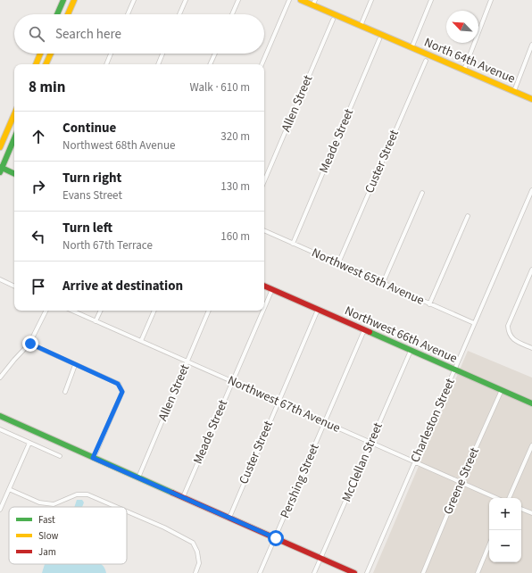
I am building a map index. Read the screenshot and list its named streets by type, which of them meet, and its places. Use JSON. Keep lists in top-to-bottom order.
{
  "streets": {
    "street": [
      "North 64th Avenue",
      "Allen Street",
      "Meade Street",
      "Custer Street",
      "Northwest 65th Avenue",
      "Northwest 66th Avenue",
      "Northwest 67th Avenue",
      "Charleston Street",
      "McClellan Street",
      "Pershing Street",
      "Greene Street"
    ]
  },
  "crossings": [
    ["Allen Street", "Northwest 67th Avenue"],
    ["Meade Street", "Northwest 65th Avenue"],
    ["Meade Street", "Northwest 66th Avenue"],
    ["Meade Street", "Northwest 67th Avenue"],
    ["Custer Street", "Northwest 65th Avenue"],
    ["Custer Street", "Northwest 66th Avenue"],
    ["Custer Street", "Northwest 67th Avenue"],
    ["Northwest 65th Avenue", "Charleston Street"],
    ["Northwest 66th Avenue", "Charleston Street"],
    ["Northwest 66th Avenue", "McClellan Street"],
    ["Northwest 66th Avenue", "Pershing Street"],
    ["Northwest 66th Avenue", "Greene Street"],
    ["Northwest 67th Avenue", "Charleston Street"],
    ["Northwest 67th Avenue", "McClellan Street"],
    ["Northwest 67th Avenue", "Pershing Street"],
    ["Northwest 67th Avenue", "Greene Street"]
  ],
  "legend": ["Fast", "Slow", "Jam"],
  "north": "top left",
  "page": {
    "search": "Search here",
    "heading": ["8 min", "Walk · 610 m"],
    "list": [
      ["Continue", "Northwest 68th Avenue", "320 m"],
      ["Turn right", "Evans Street", "130 m"],
      ["Turn left", "North 67th Terrace", "160 m"],
      "Arrive at destination"
    ],
    "map_buttons": ["+", "−"]
  }
}
